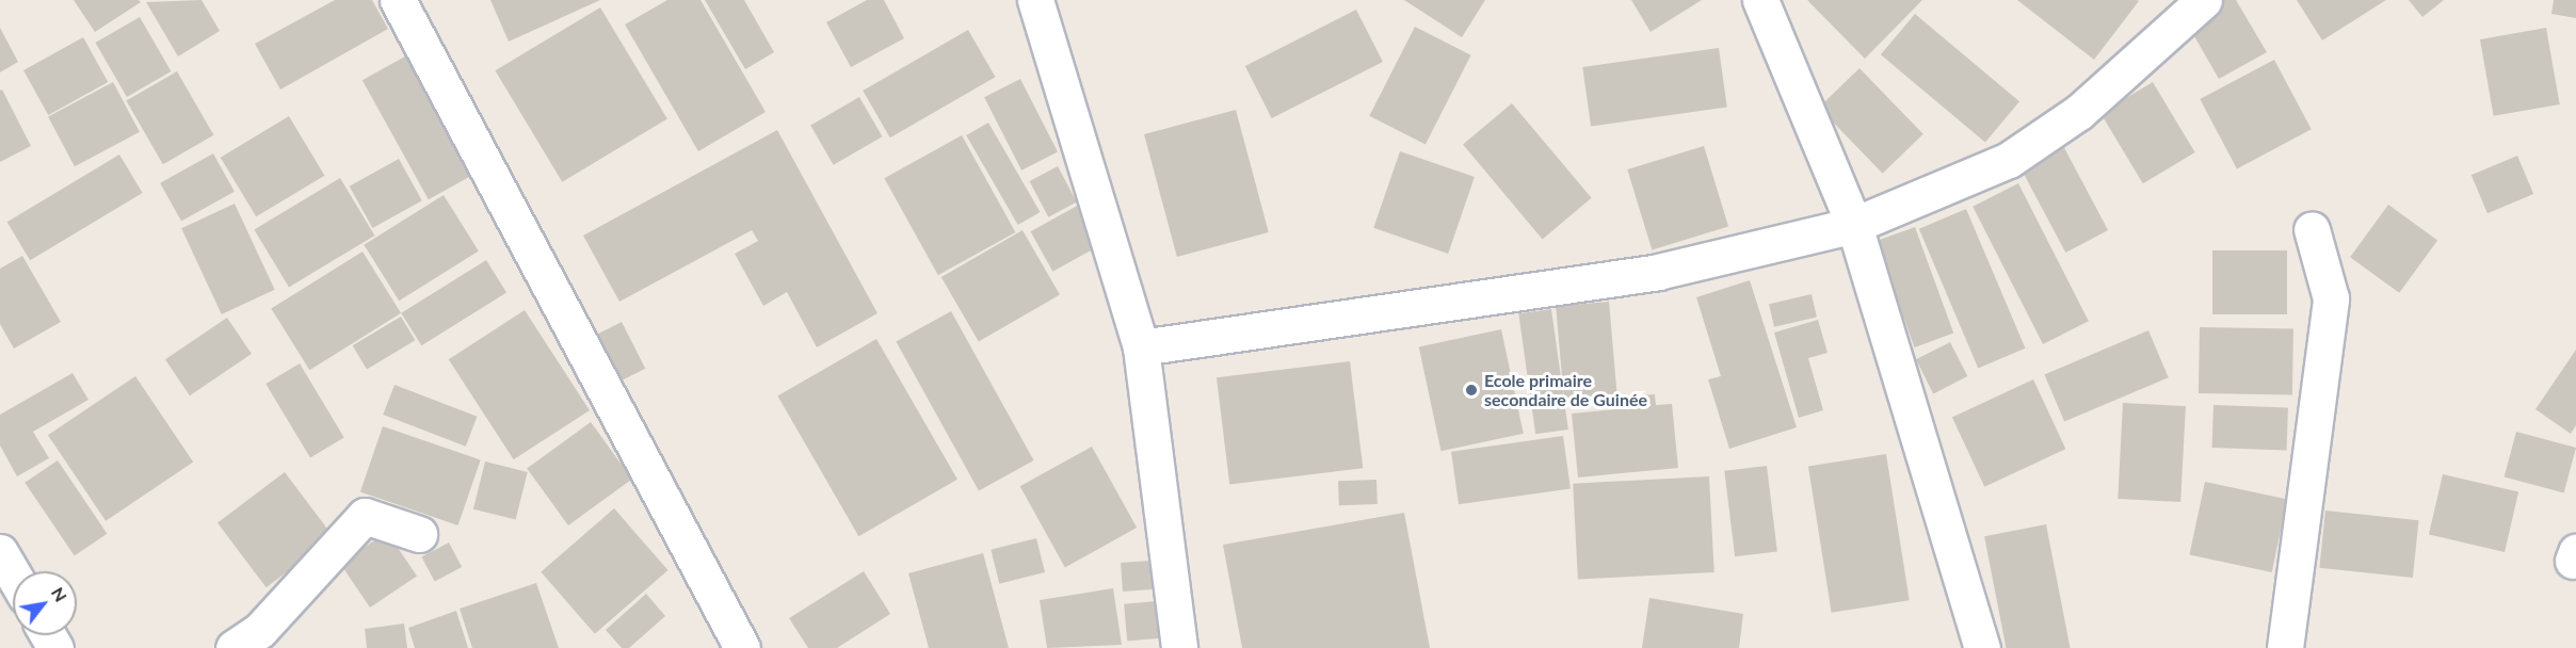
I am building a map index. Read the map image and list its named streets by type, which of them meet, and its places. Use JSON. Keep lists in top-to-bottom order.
{
  "places": ["Ecole primaire secondaire de Guinée"],
  "north": "top right"
}
